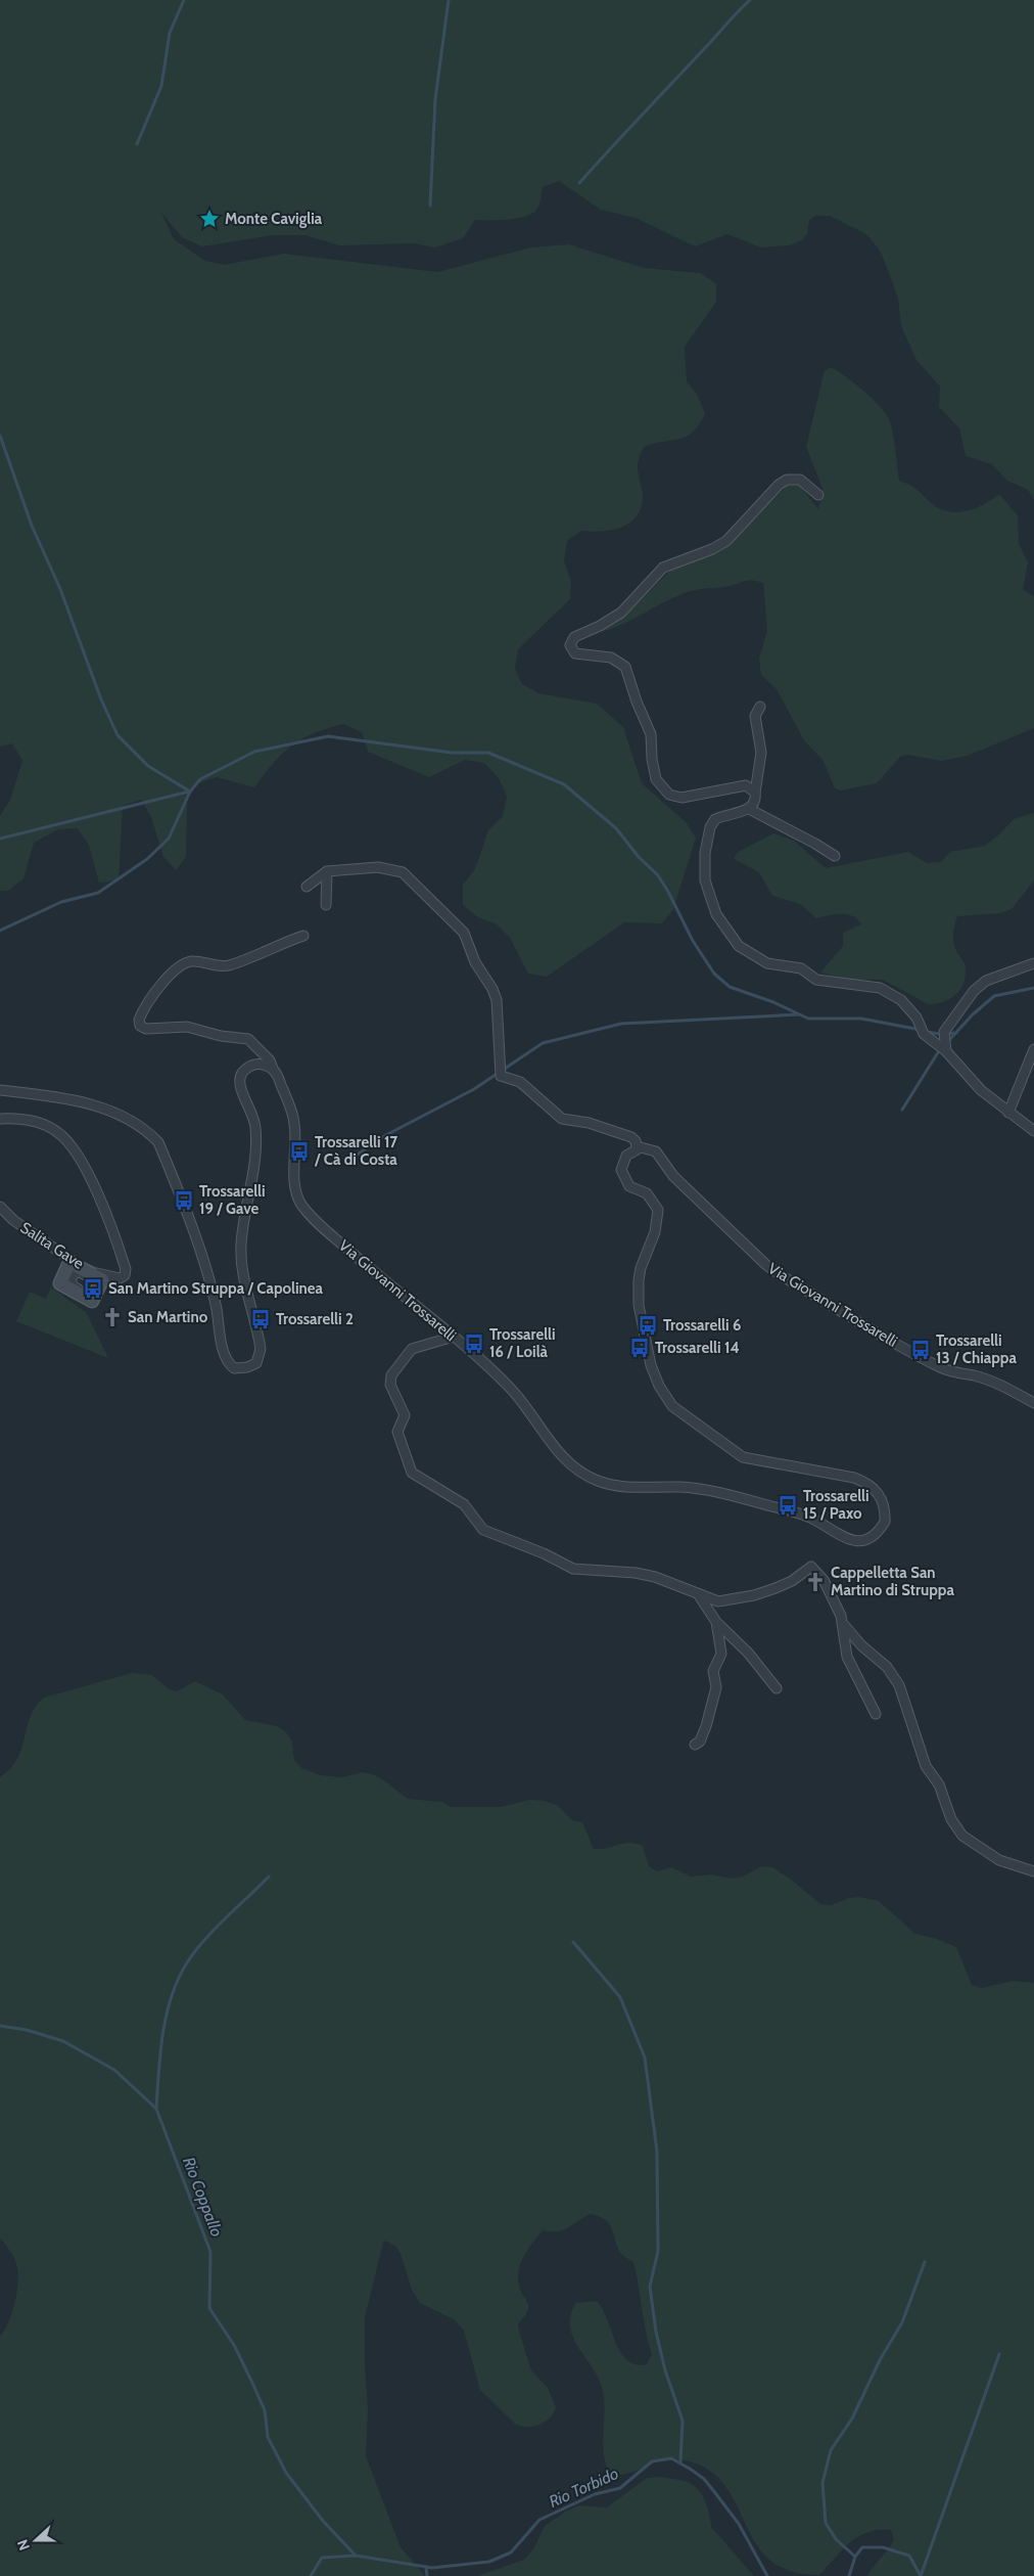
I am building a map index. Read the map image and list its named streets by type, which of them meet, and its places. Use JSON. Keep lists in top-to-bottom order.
{
  "streets": {
    "street": ["Salita Gave", "Via Giovanni Trossarelli"]
  },
  "water": ["Rio Coppallo", "Rio Torbido"],
  "places": {
    "place": ["Monte Caviglia"],
    "bus stop": [
      "Trossarelli 17 / Cà di Costa",
      "Trossarelli 19 / Gave",
      "San Martino Struppa / Capolinea",
      "Trossarelli 2",
      "Trossarelli 6",
      "Trossarelli 16 / Loilà",
      "Trossarelli 14",
      "Trossarelli 13 / Chiappa",
      "Trossarelli 15 / Paxo"
    ],
    "church": ["San Martino", "Cappelletta San Martino di Struppa"]
  },
  "north": "left"
}
